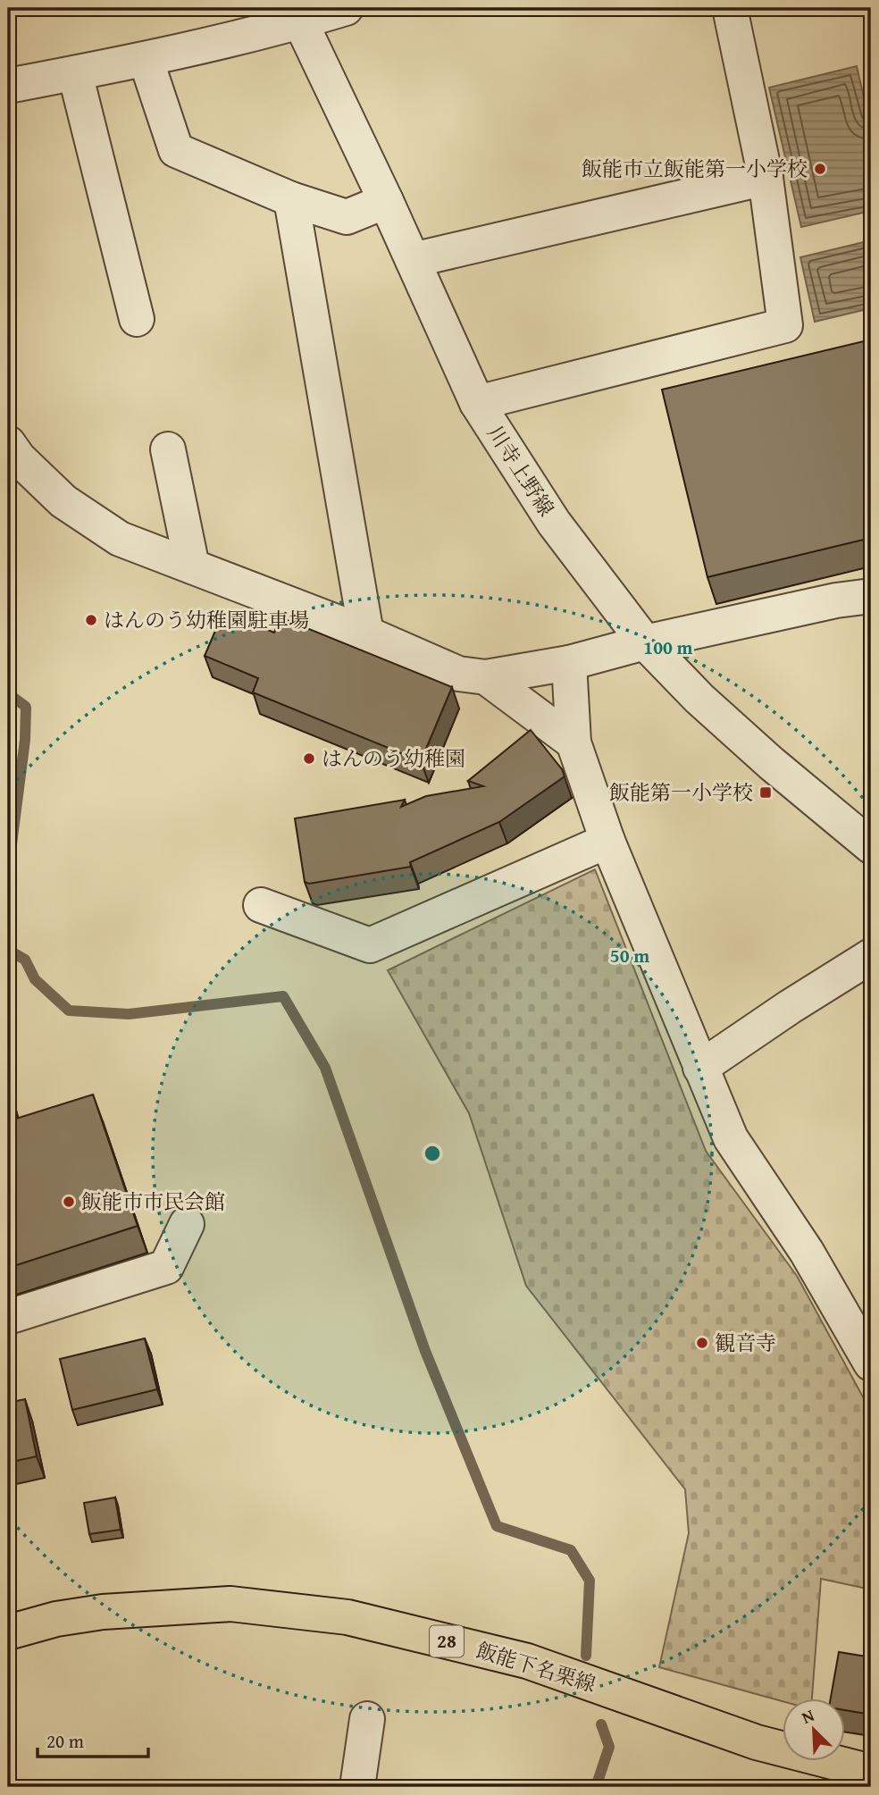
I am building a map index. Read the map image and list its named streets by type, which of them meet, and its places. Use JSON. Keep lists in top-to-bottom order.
{
  "streets": {
    "main road": ["28", "飯能下名栗線"],
    "street": ["川寺上野線"]
  },
  "places": {
    "other": [
      "飯能市立飯能第一小学校",
      "はんのう幼稚園駐車場",
      "はんのう幼稚園",
      "飯能市市民会館",
      "観音寺"
    ],
    "transit": ["飯能第一小学校"]
  },
  "scale_bar": "20 m",
  "north": "top left",
  "rings": ["100 m", "50 m"]
}
